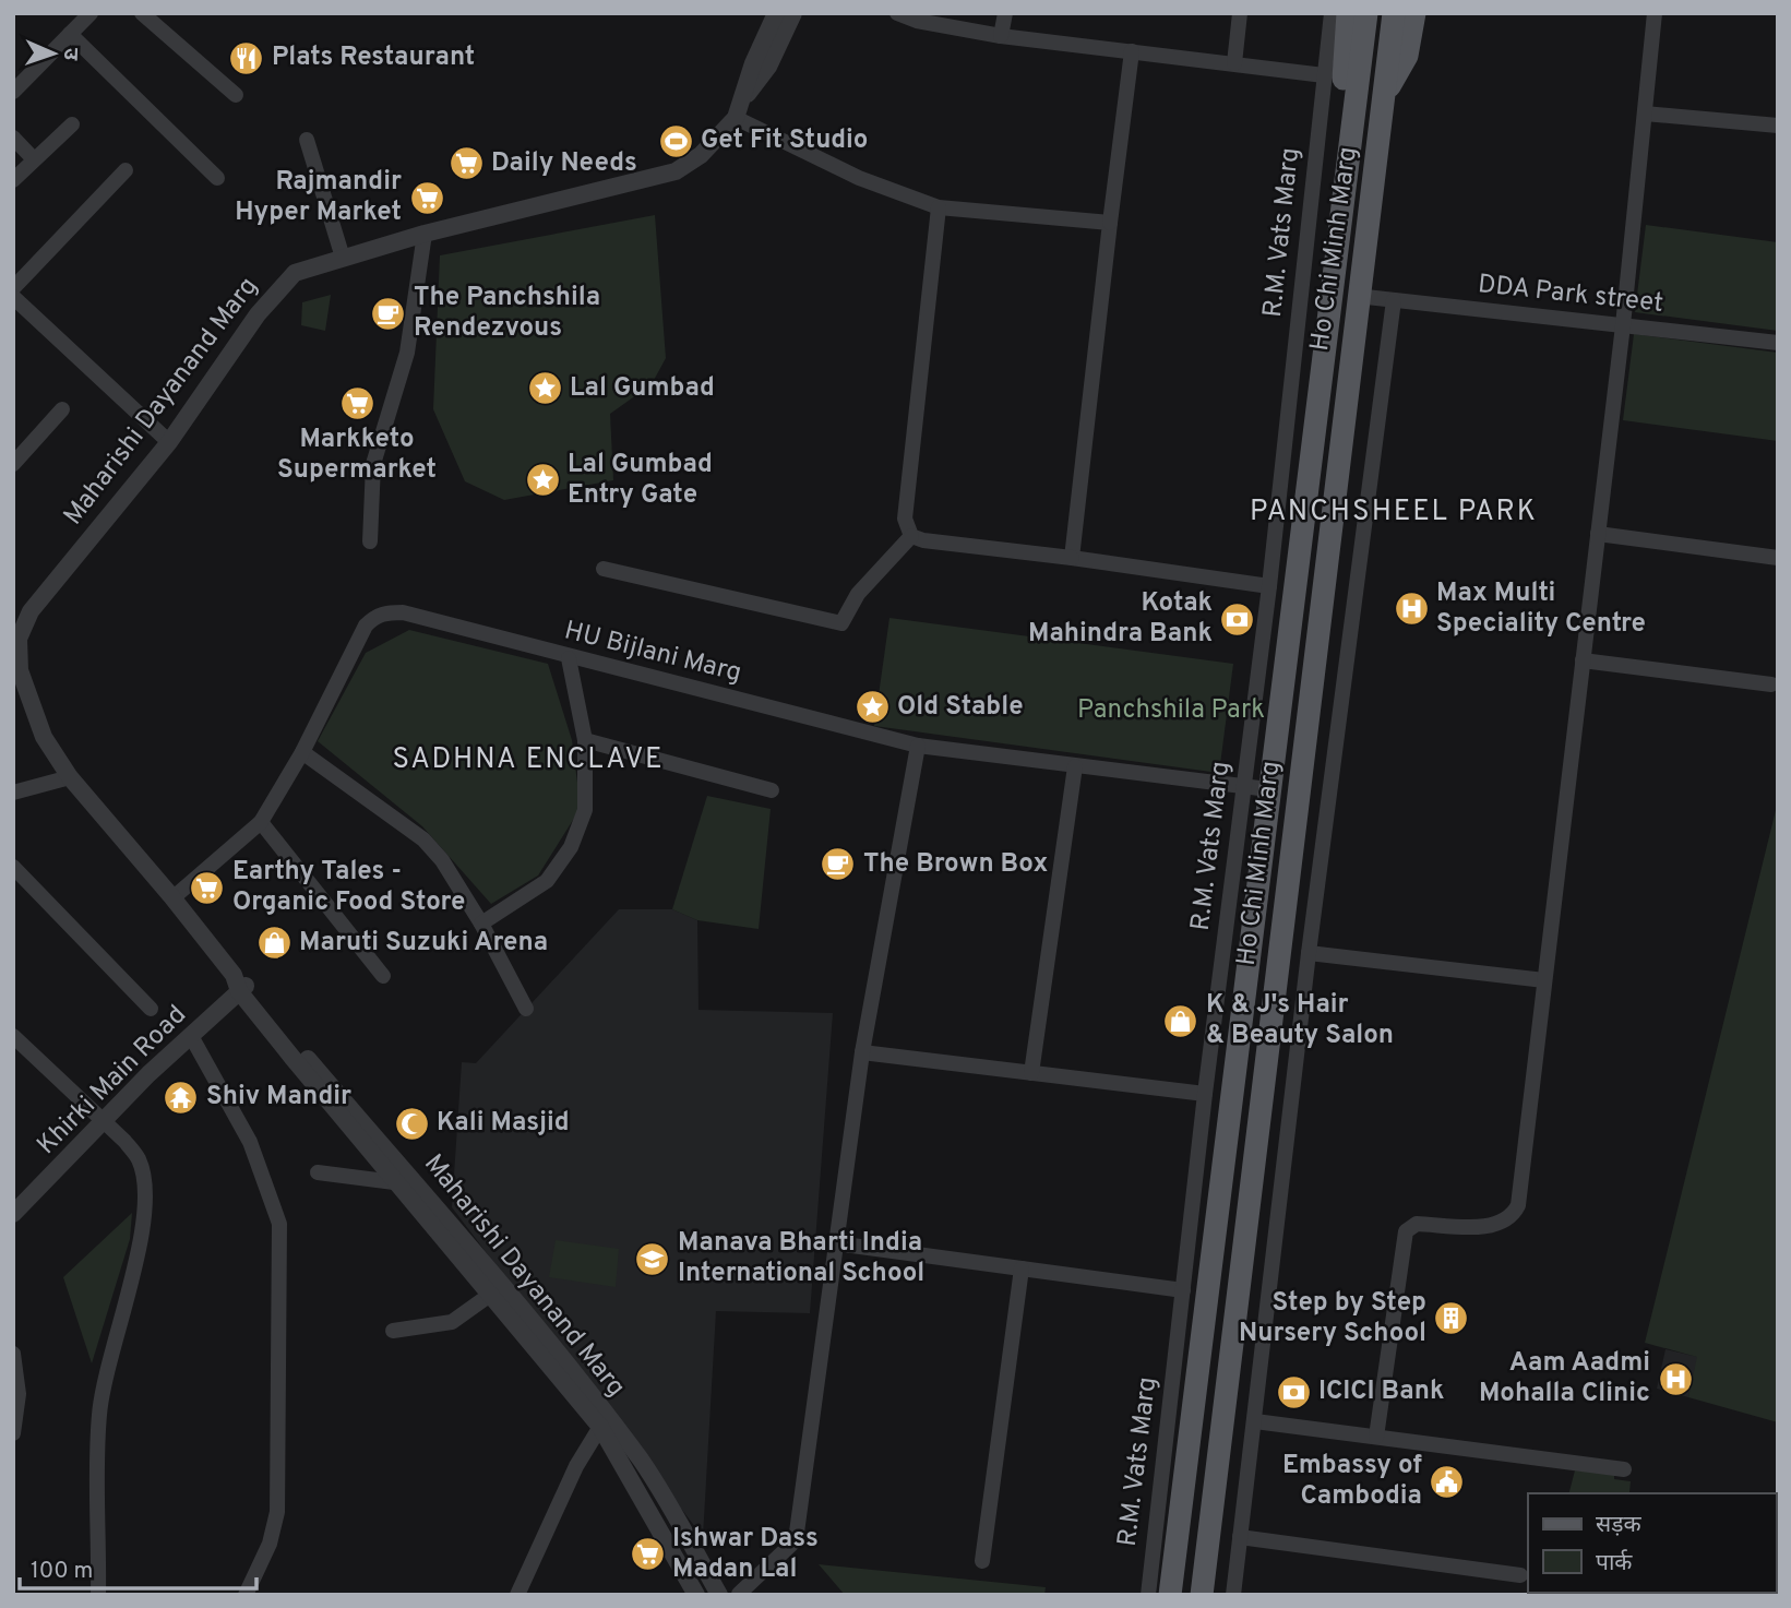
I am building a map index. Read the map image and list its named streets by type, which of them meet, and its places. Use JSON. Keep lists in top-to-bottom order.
{
  "streets": {
    "main road": ["Ho Chi Minh Marg"],
    "street": [
      "R.M. Vats Marg",
      "DDA Park street",
      "Maharishi Dayanand Marg",
      "HU Bijlani Marg",
      "Khirki Main Road"
    ]
  },
  "crossings": [
    ["R.M. Vats Marg", "HU Bijlani Marg"],
    ["Ho Chi Minh Marg", "DDA Park street"],
    ["Ho Chi Minh Marg", "HU Bijlani Marg"],
    ["Maharishi Dayanand Marg", "HU Bijlani Marg"],
    ["Maharishi Dayanand Marg", "Khirki Main Road"]
  ],
  "districts": ["PANCHSHEEL PARK", "SADHNA ENCLAVE"],
  "parks": ["Panchshila Park"],
  "places": {
    "restaurant": ["Plats Restaurant"],
    "sports": ["Get Fit Studio"],
    "supermarket": [
      "Daily Needs",
      "Rajmandir Hyper Market",
      "Markketo Supermarket",
      "Earthy Tales - Organic Food Store",
      "Ishwar Dass Madan Lal"
    ],
    "cafe": ["The Panchshila Rendezvous", "The Brown Box"],
    "place": ["Lal Gumbad", "Lal Gumbad Entry Gate", "Old Stable"],
    "hospital": ["Max Multi Speciality Centre", "Aam Aadmi Mohalla Clinic"],
    "bank": ["Kotak Mahindra Bank", "ICICI Bank"],
    "shop": ["Maruti Suzuki Arena", "K & J's Hair & Beauty Salon"],
    "temple": ["Shiv Mandir"],
    "mosque": ["Kali Masjid"],
    "school or university": ["Manava Bharti India International School"],
    "building": ["Step by Step Nursery School"],
    "public building": ["Embassy of Cambodia"]
  },
  "legend": ["सड़क", "पार्क"],
  "scale_bar": "100 m",
  "north": "right"
}
